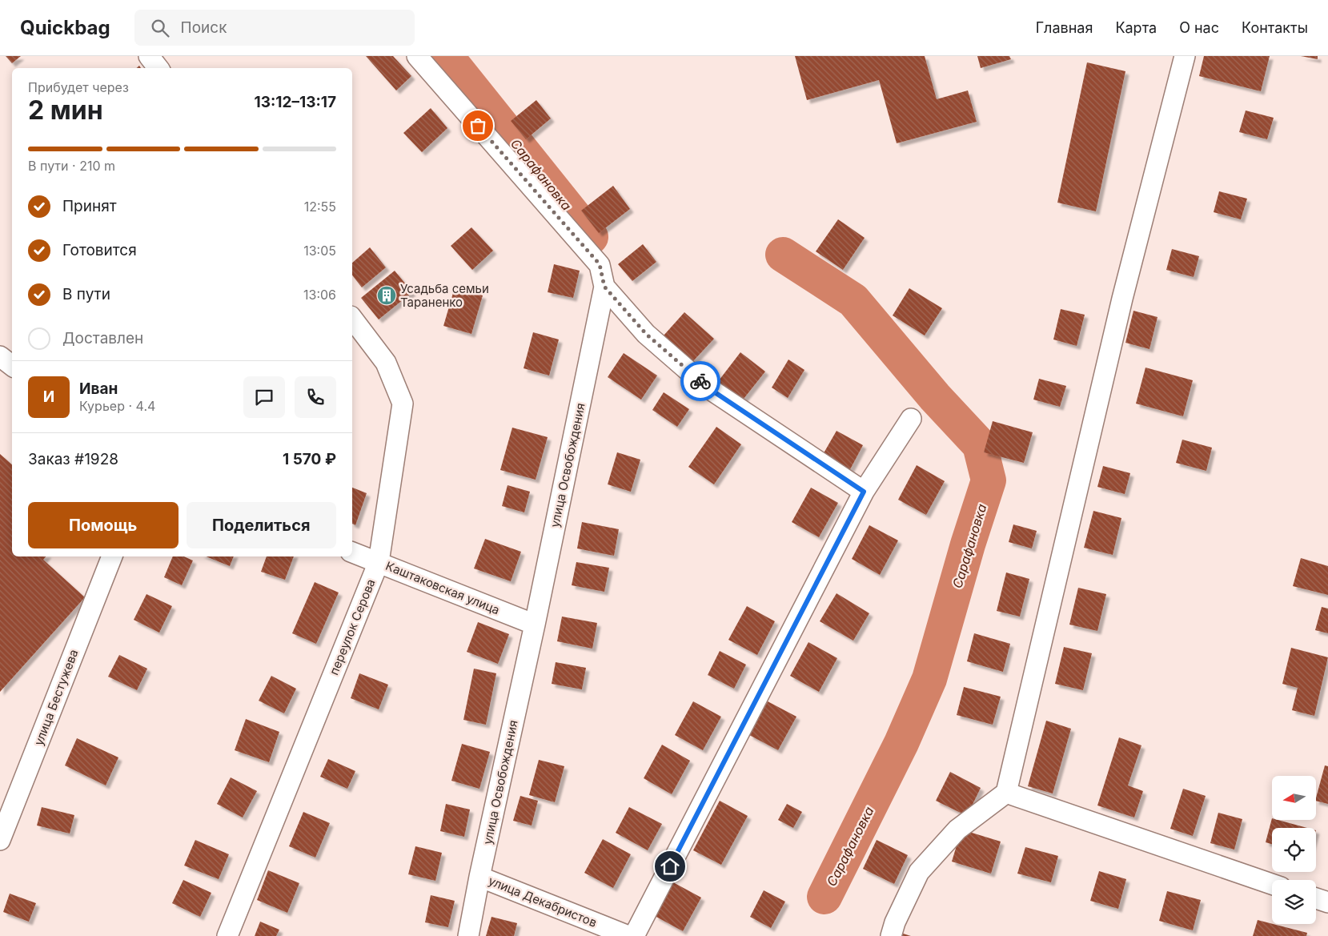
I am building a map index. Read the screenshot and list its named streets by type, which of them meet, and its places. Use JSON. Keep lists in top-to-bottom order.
{
  "streets": {
    "street": [
      "улица Освобождения",
      "Каштаковская улица",
      "переулок Серова",
      "улица Бестужева",
      "улица Декабристов"
    ]
  },
  "crossings": [
    ["улица Освобождения", "Каштаковская улица"],
    ["улица Освобождения", "улица Декабристов"],
    ["Каштаковская улица", "переулок Серова"]
  ],
  "water": ["Сарафановка"],
  "places": {
    "building": ["Усадьба семьи Тараненко"]
  },
  "north": "left",
  "page": {
    "header": "Quickbag",
    "search": "Поиск",
    "nav": [
      "Главная",
      "Карта",
      "О нас",
      "Контакты"
    ],
    "heading": ["2 мин", "Прибудет через", "13:12–13:17"],
    "panel": [
      "Иван",
      "Курьер · 4.4",
      "Заказ #1928",
      "1 570 ₽"
    ],
    "bar": "В пути · 210 m",
    "list": [
      ["Принят", "12:55"],
      ["Готовится", "13:05"],
      ["В пути", "13:06"],
      "Доставлен"
    ],
    "round": "И",
    "buttons": ["Помощь", "Поделиться"]
  }
}
